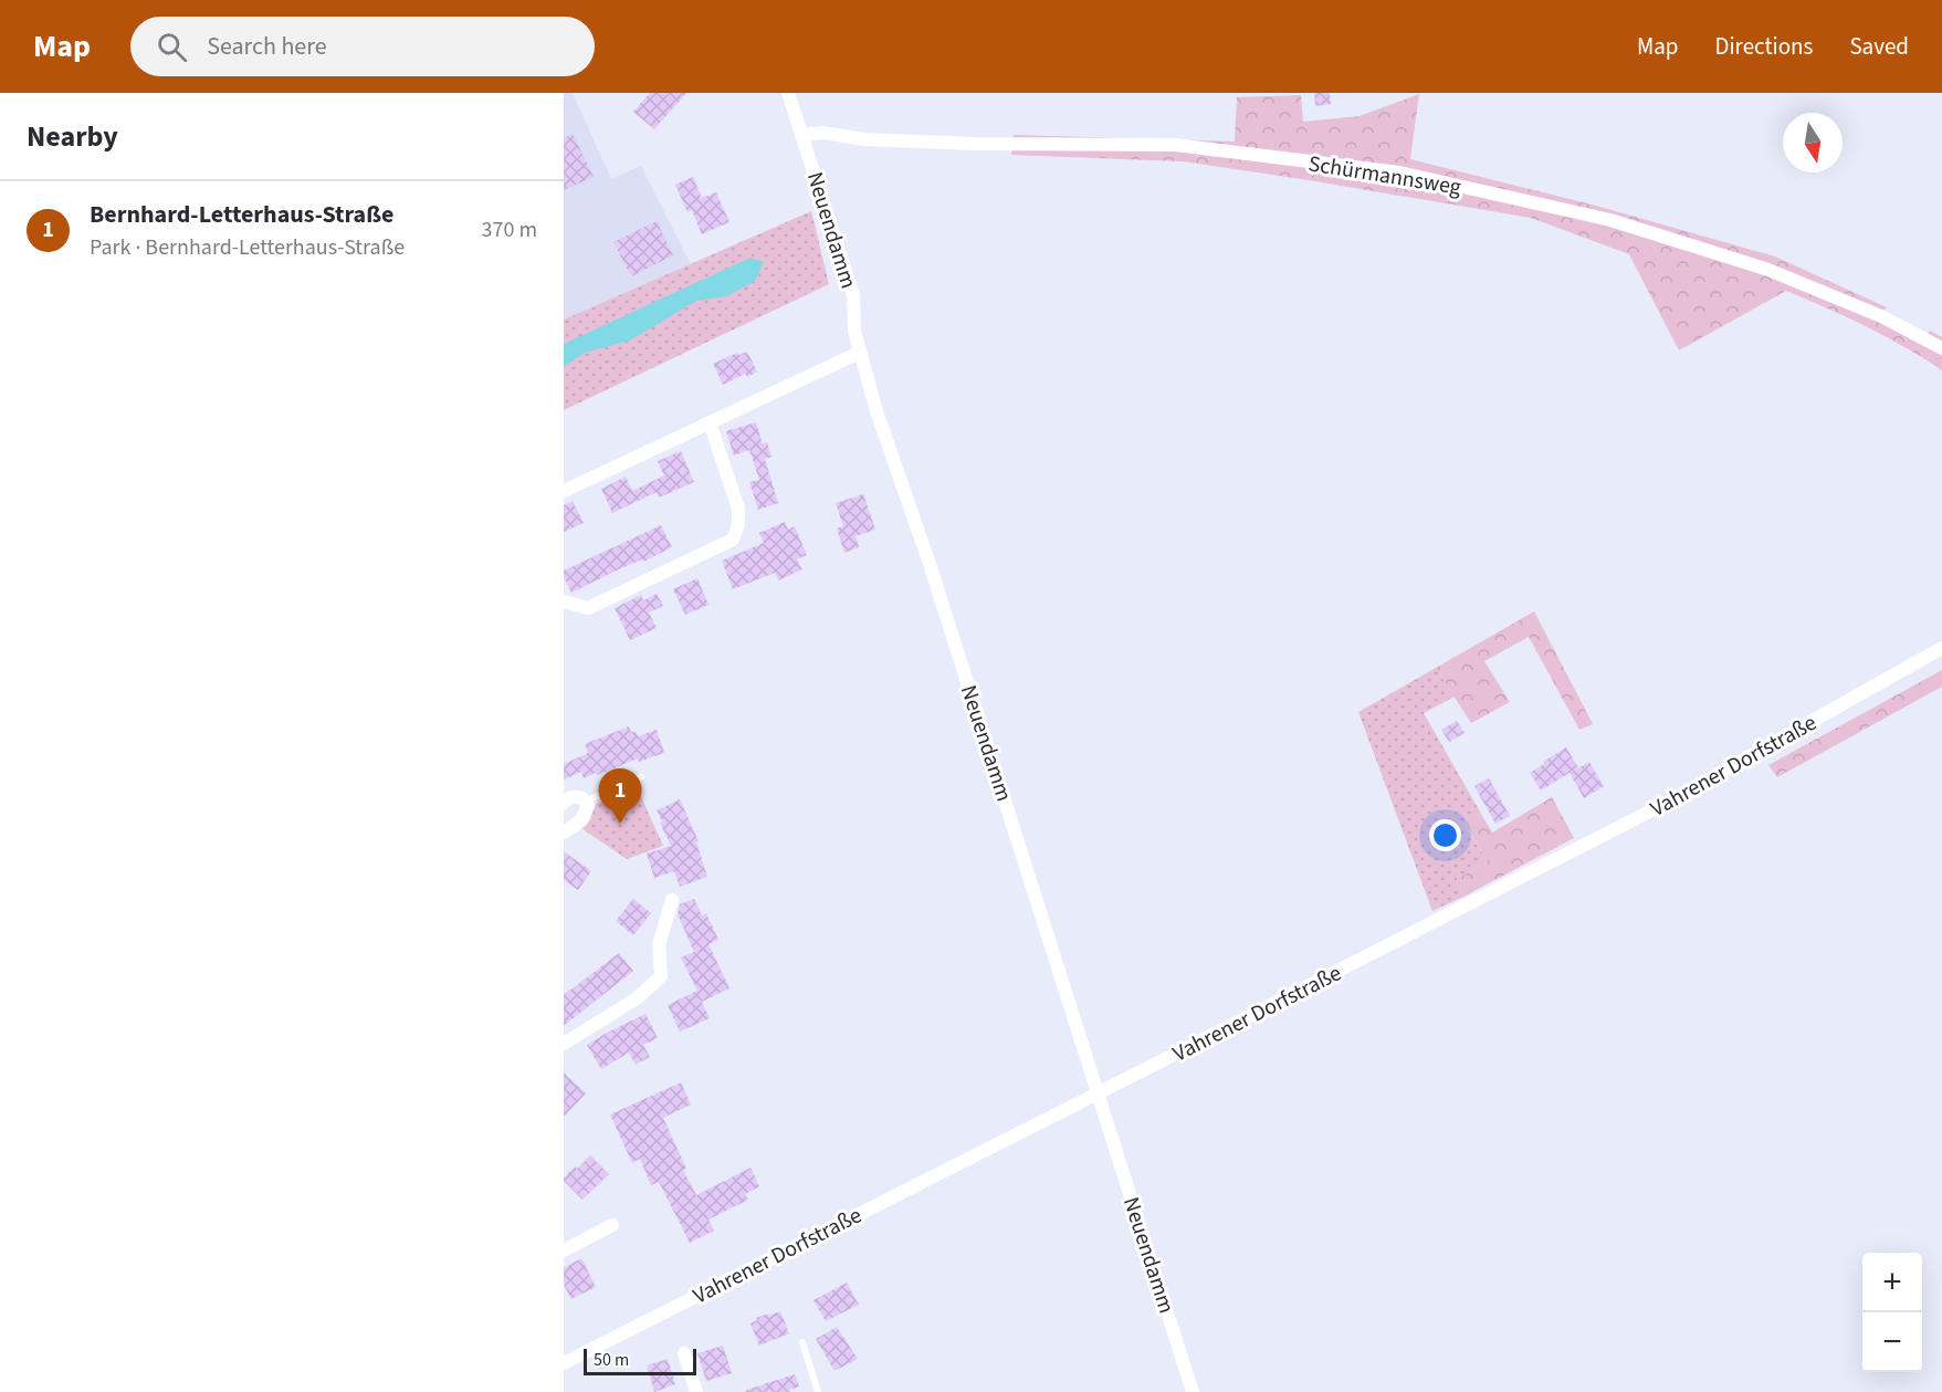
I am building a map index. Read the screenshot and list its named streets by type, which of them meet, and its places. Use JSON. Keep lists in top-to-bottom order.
{
  "streets": {
    "street": ["Schürmannsweg", "Neuendamm", "Vahrener Dorfstraße"]
  },
  "crossings": [
    ["Schürmannsweg", "Neuendamm"],
    ["Neuendamm", "Vahrener Dorfstraße"]
  ],
  "scale_bar": "50 m",
  "north": "bottom",
  "page": {
    "header": "Map",
    "search": "Search here",
    "nav": ["Map", "Directions", "Saved"],
    "heading": "Nearby",
    "list": [
      {
        "mark": "1",
        "name": "Bernhard-Letterhaus-Straße",
        "note": "Park · Bernhard-Letterhaus-Straße",
        "value": "370 m"
      }
    ],
    "pins": "1",
    "map_buttons": ["+", "−"],
    "scale": "50 m"
  }
}
